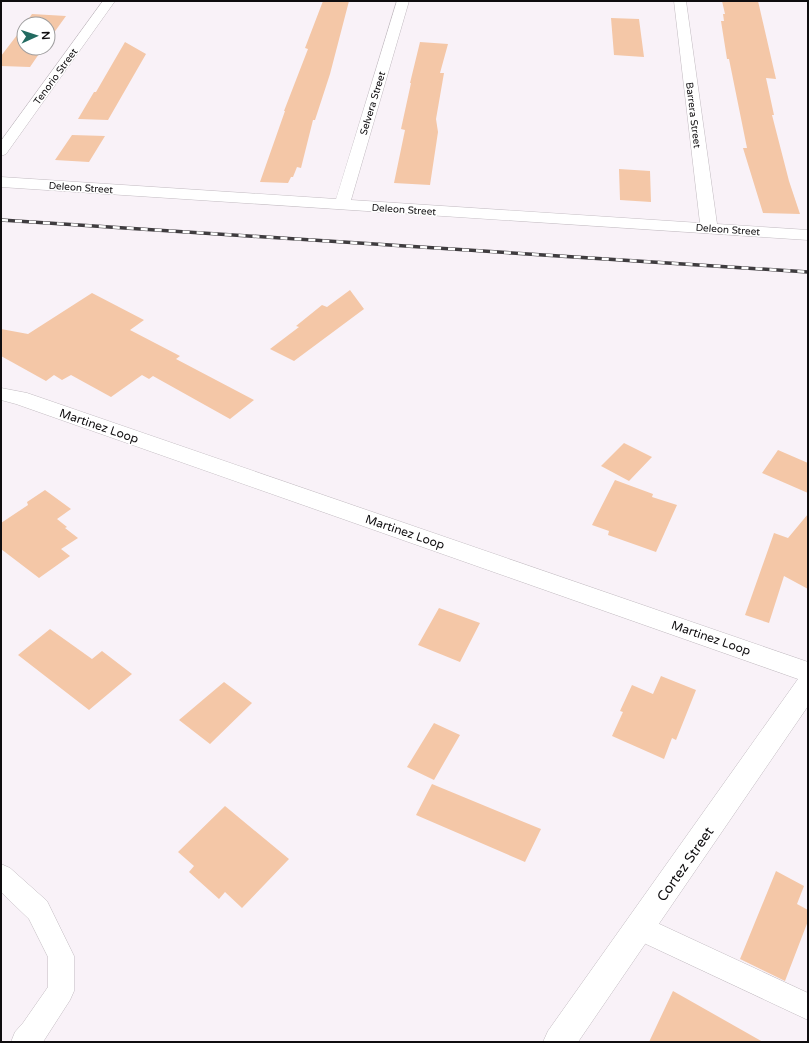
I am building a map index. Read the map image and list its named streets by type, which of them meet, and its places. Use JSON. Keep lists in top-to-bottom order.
{
  "streets": {
    "street": [
      "Tenorio Street",
      "Selvera Street",
      "Barrera Street",
      "Deleon Street",
      "Martinez Loop",
      "Cortez Street"
    ]
  },
  "crossings": [
    ["Selvera Street", "Deleon Street"],
    ["Barrera Street", "Deleon Street"]
  ],
  "north": "right"
}
